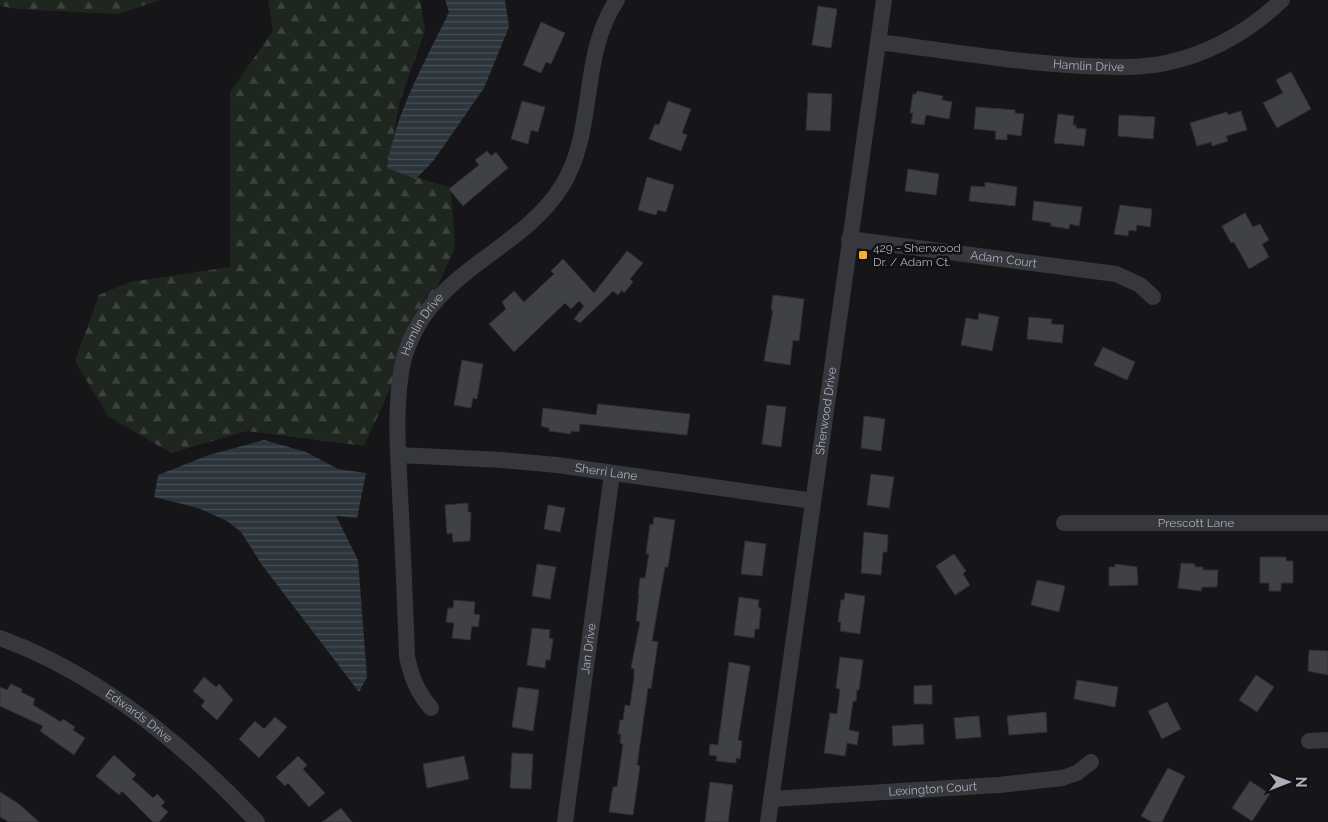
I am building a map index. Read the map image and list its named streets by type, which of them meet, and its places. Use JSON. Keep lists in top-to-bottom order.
{
  "streets": {
    "street": [
      "Hamlin Drive",
      "Adam Court",
      "Sherwood Drive",
      "Sherri Lane",
      "Prescott Lane",
      "Jan Drive",
      "Edwards Drive",
      "Lexington Court"
    ]
  },
  "crossings": [
    ["Hamlin Drive", "Sherwood Drive"],
    ["Hamlin Drive", "Sherri Lane"],
    ["Adam Court", "Sherwood Drive"],
    ["Sherwood Drive", "Sherri Lane"],
    ["Sherwood Drive", "Lexington Court"],
    ["Sherri Lane", "Jan Drive"]
  ],
  "places": {
    "transit": ["429 - Sherwood Dr. / Adam Ct."]
  },
  "north": "right"
}
